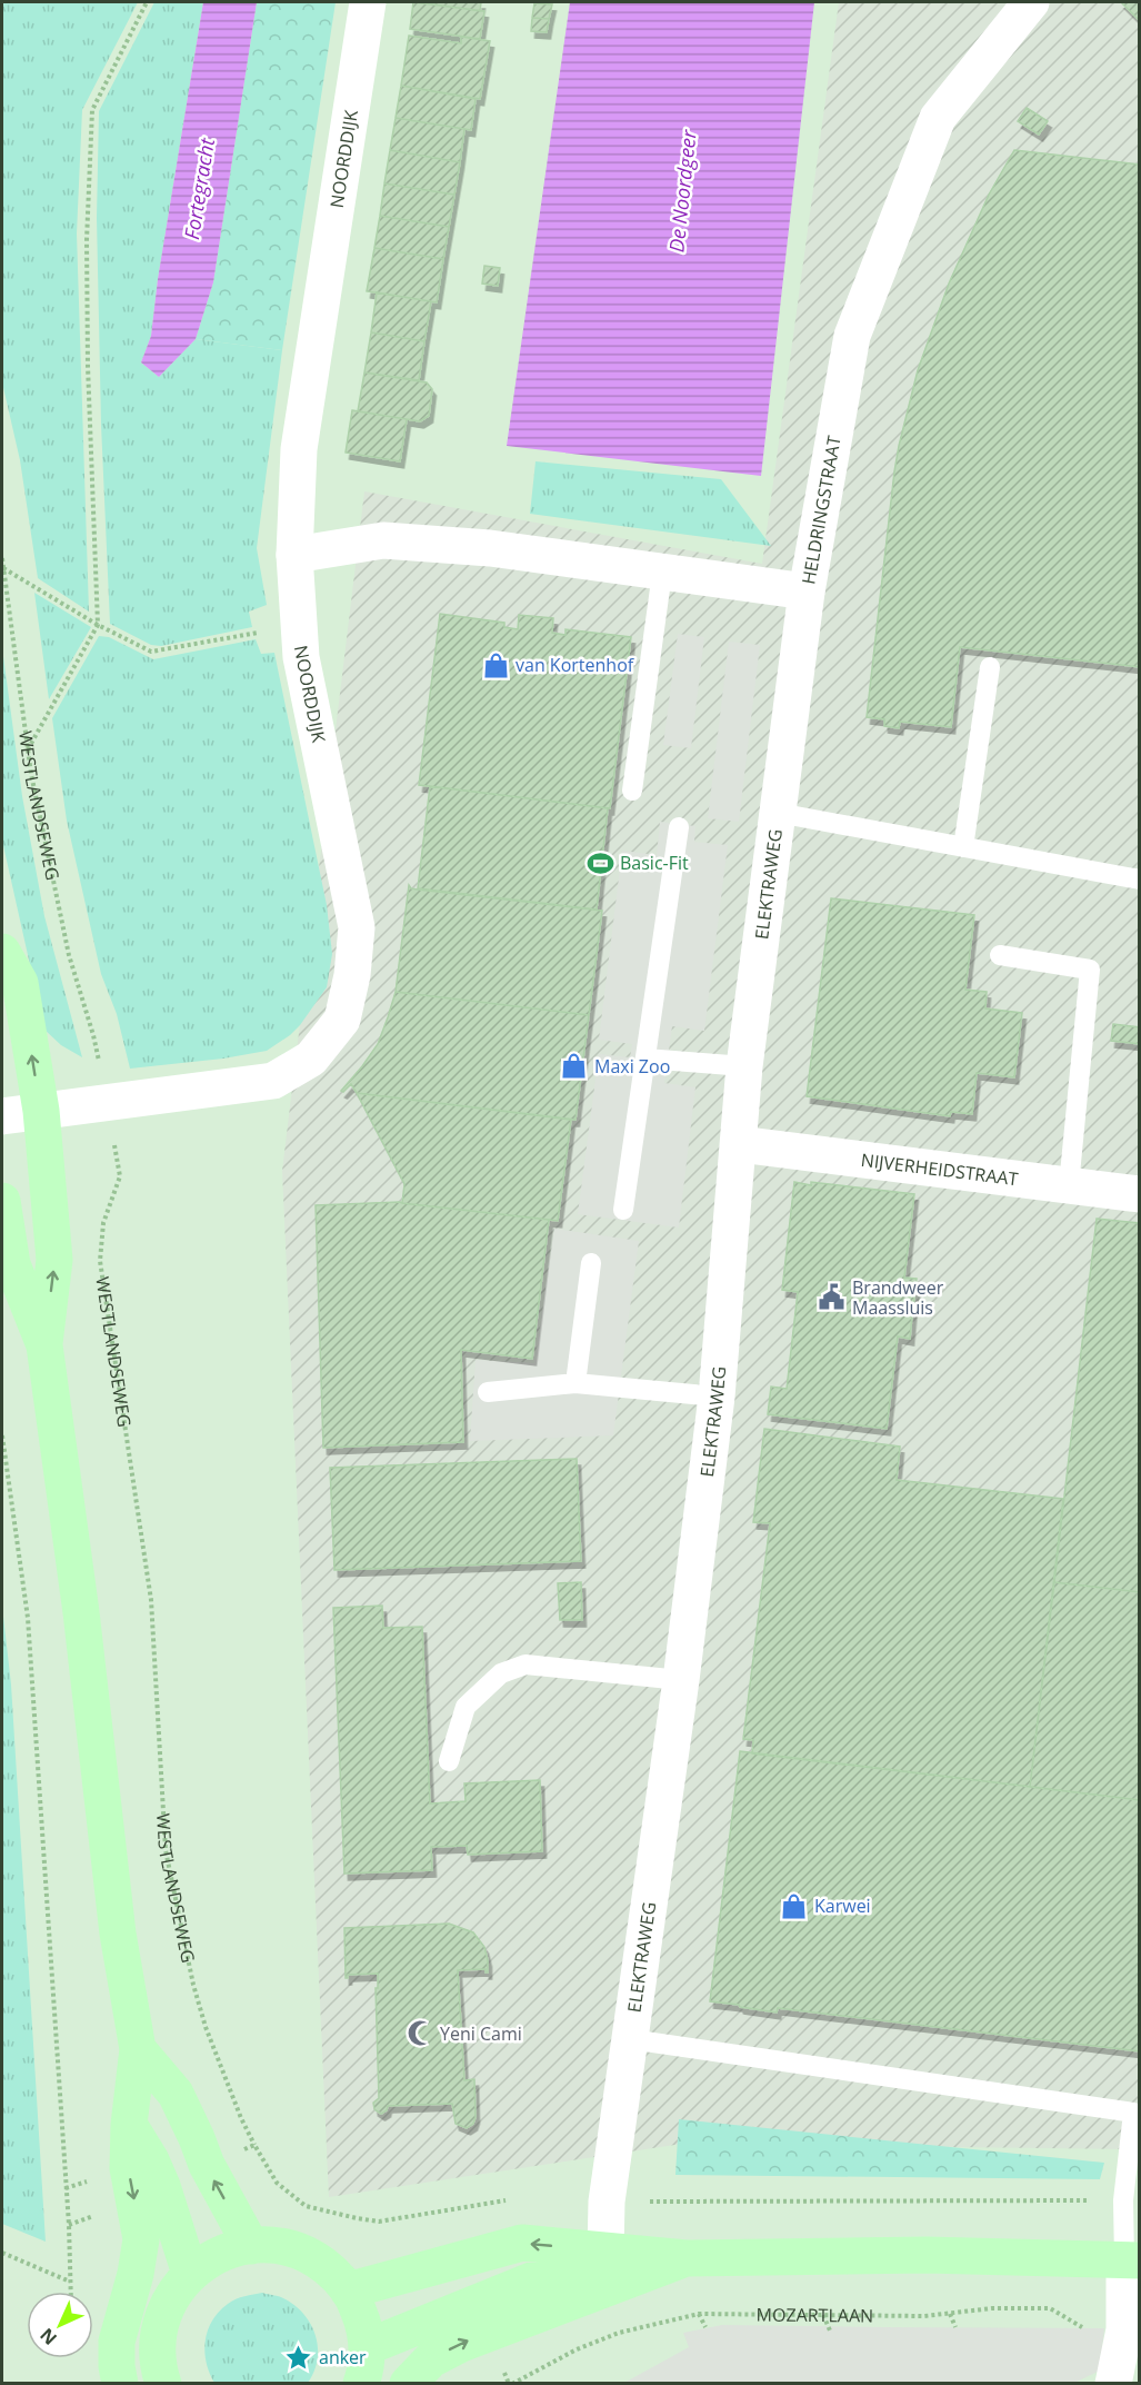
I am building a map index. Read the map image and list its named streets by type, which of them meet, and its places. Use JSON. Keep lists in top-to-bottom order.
{
  "streets": {
    "street": [
      "NOORDDIJK",
      "HELDRINGSTRAAT",
      "ELEKTRAWEG",
      "NIJVERHEIDSTRAAT"
    ],
    "path": ["WESTLANDSEWEG", "MOZARTLAAN"]
  },
  "crossings": [
    ["NOORDDIJK", "HELDRINGSTRAAT"],
    ["NOORDDIJK", "WESTLANDSEWEG"],
    ["HELDRINGSTRAAT", "ELEKTRAWEG"],
    ["ELEKTRAWEG", "NIJVERHEIDSTRAAT"]
  ],
  "water": ["Fortegracht", "De Noordgeer"],
  "places": {
    "shop": ["van Kortenhof", "Maxi Zoo", "Karwei"],
    "sports": ["Basic-Fit"],
    "public building": ["Brandweer Maassluis"],
    "mosque": ["Yeni Cami"],
    "place": ["anker"]
  },
  "north": "bottom left"
}
